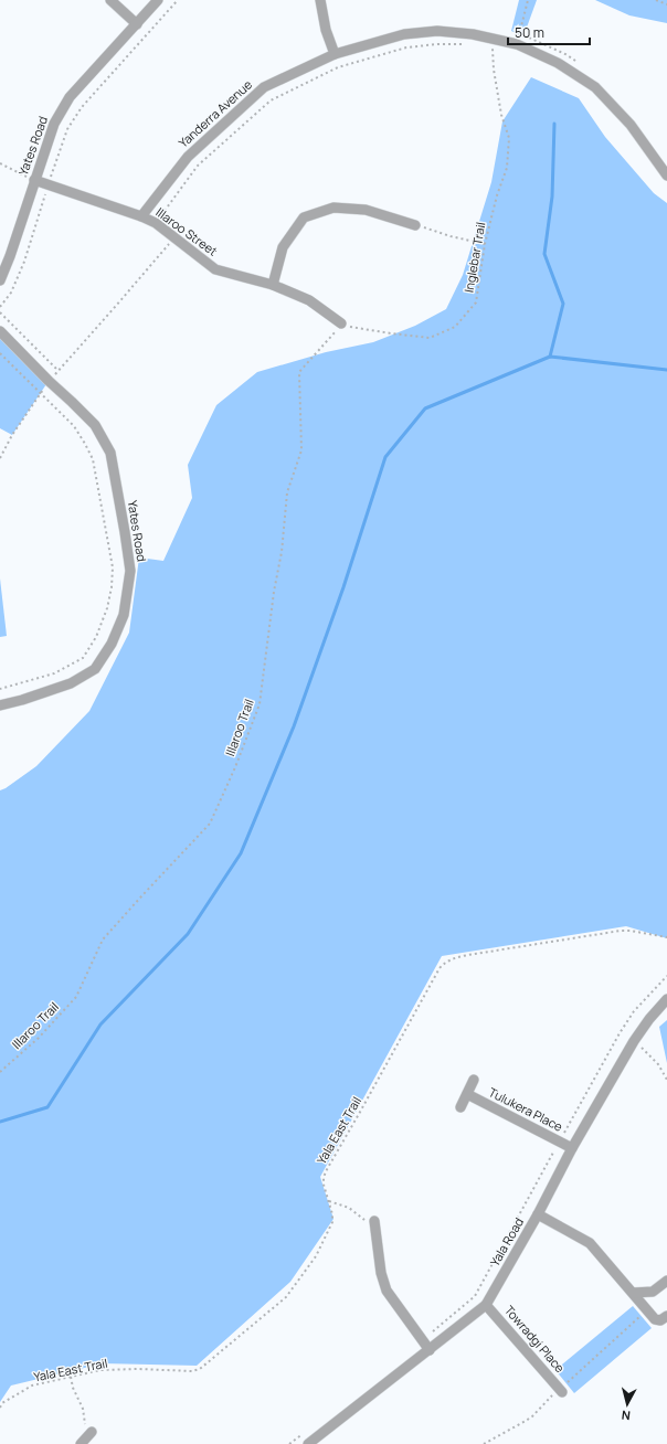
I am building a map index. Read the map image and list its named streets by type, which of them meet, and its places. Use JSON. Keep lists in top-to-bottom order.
{
  "streets": {
    "street": [
      "Yanderra Avenue",
      "Yates Road",
      "Illaroo Street",
      "Tulukera Place",
      "Yala Road",
      "Towradgi Place"
    ],
    "path": ["Inglebar Trail", "Illaroo Trail", "Yala East Trail"]
  },
  "crossings": [
    ["Yanderra Avenue", "Illaroo Street"],
    ["Yates Road", "Illaroo Street"],
    ["Illaroo Street", "Inglebar Trail"],
    ["Illaroo Street", "Illaroo Trail"],
    ["Inglebar Trail", "Illaroo Trail"],
    ["Tulukera Place", "Yala Road"],
    ["Yala Road", "Towradgi Place"]
  ],
  "scale_bar": "50 m",
  "north": "bottom"
}
